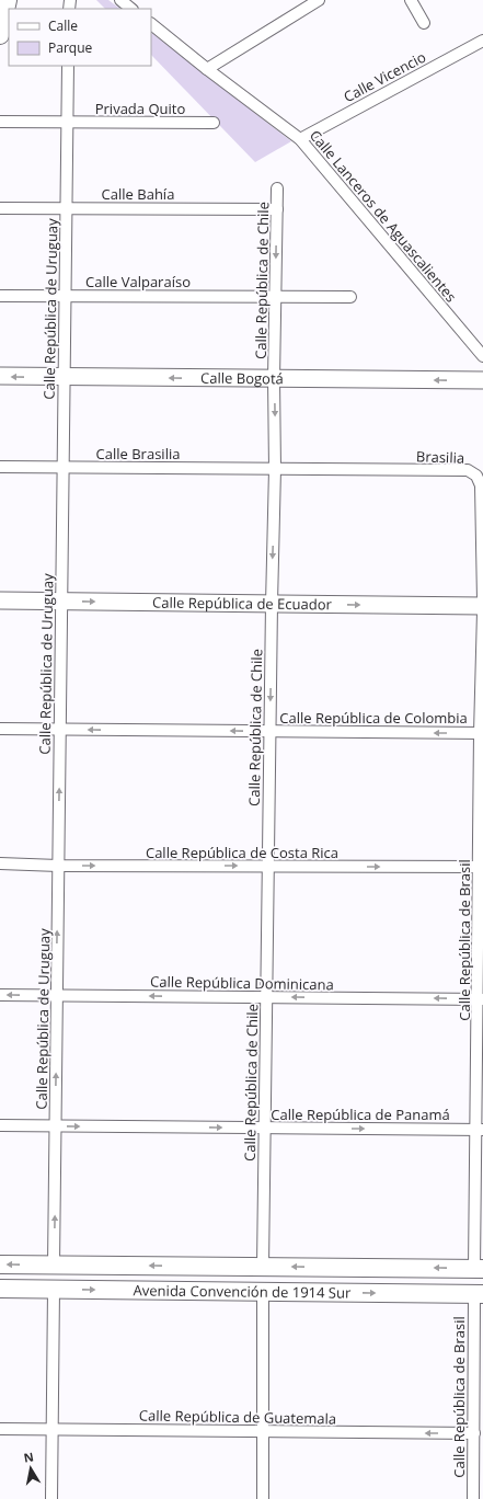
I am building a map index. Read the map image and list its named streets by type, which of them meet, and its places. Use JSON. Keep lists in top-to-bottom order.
{
  "streets": {
    "main road": ["Avenida Convención de 1914 Sur"],
    "street": [
      "Calle Vicencio",
      "Privada Quito",
      "Calle Bahía",
      "Calle Lanceros de Aguascalientes",
      "Calle República de Chile",
      "Calle Valparaíso",
      "Calle República de Uruguay",
      "Calle Bogotá",
      "Calle Brasilia",
      "Brasilia",
      "Calle República de Ecuador",
      "Calle República de Colombia",
      "Calle República de Costa Rica",
      "Calle República de Brasil",
      "Calle República Dominicana",
      "Calle República de Panamá",
      "Calle República de Guatemala"
    ]
  },
  "crossings": [
    ["Calle Vicencio", "Calle Lanceros de Aguascalientes"],
    ["Privada Quito", "Calle República de Uruguay"],
    ["Calle Bahía", "Calle República de Chile"],
    ["Calle Bahía", "Calle República de Uruguay"],
    ["Calle República de Chile", "Calle Valparaíso"],
    ["Calle República de Chile", "Calle Bogotá"],
    ["Calle República de Chile", "Calle Brasilia"],
    ["Calle República de Chile", "Brasilia"],
    ["Calle República de Chile", "Calle República de Ecuador"],
    ["Calle República de Chile", "Calle República de Colombia"],
    ["Calle República de Chile", "Calle República de Costa Rica"],
    ["Calle República de Chile", "Calle República Dominicana"],
    ["Calle República de Chile", "Calle República de Panamá"],
    ["Calle República de Chile", "Avenida Convención de 1914 Sur"],
    ["Calle Valparaíso", "Calle República de Uruguay"],
    ["Calle República de Uruguay", "Calle Bogotá"],
    ["Calle República de Uruguay", "Calle Brasilia"],
    ["Calle República de Uruguay", "Calle República de Ecuador"],
    ["Calle República de Uruguay", "Calle República de Colombia"],
    ["Calle República de Uruguay", "Calle República de Costa Rica"],
    ["Calle República de Uruguay", "Calle República Dominicana"],
    ["Calle República de Uruguay", "Calle República de Panamá"],
    ["Calle República de Uruguay", "Avenida Convención de 1914 Sur"],
    ["Calle Brasilia", "Brasilia"],
    ["Calle República de Colombia", "Calle República de Brasil"],
    ["Calle República de Costa Rica", "Calle República de Brasil"],
    ["Calle República de Brasil", "Calle República Dominicana"],
    ["Calle República de Brasil", "Calle República de Panamá"],
    ["Calle República de Brasil", "Avenida Convención de 1914 Sur"],
    ["Calle República de Brasil", "Calle República de Guatemala"]
  ],
  "one_way": [
    "Calle República de Chile",
    "Calle República de Uruguay",
    "Calle Bogotá",
    "Calle República de Ecuador",
    "Calle República de Colombia",
    "Calle República de Costa Rica",
    "Calle República Dominicana",
    "Calle República de Panamá",
    "Calle República de Guatemala"
  ],
  "legend": ["Calle", "Parque"],
  "north": "top"
}
